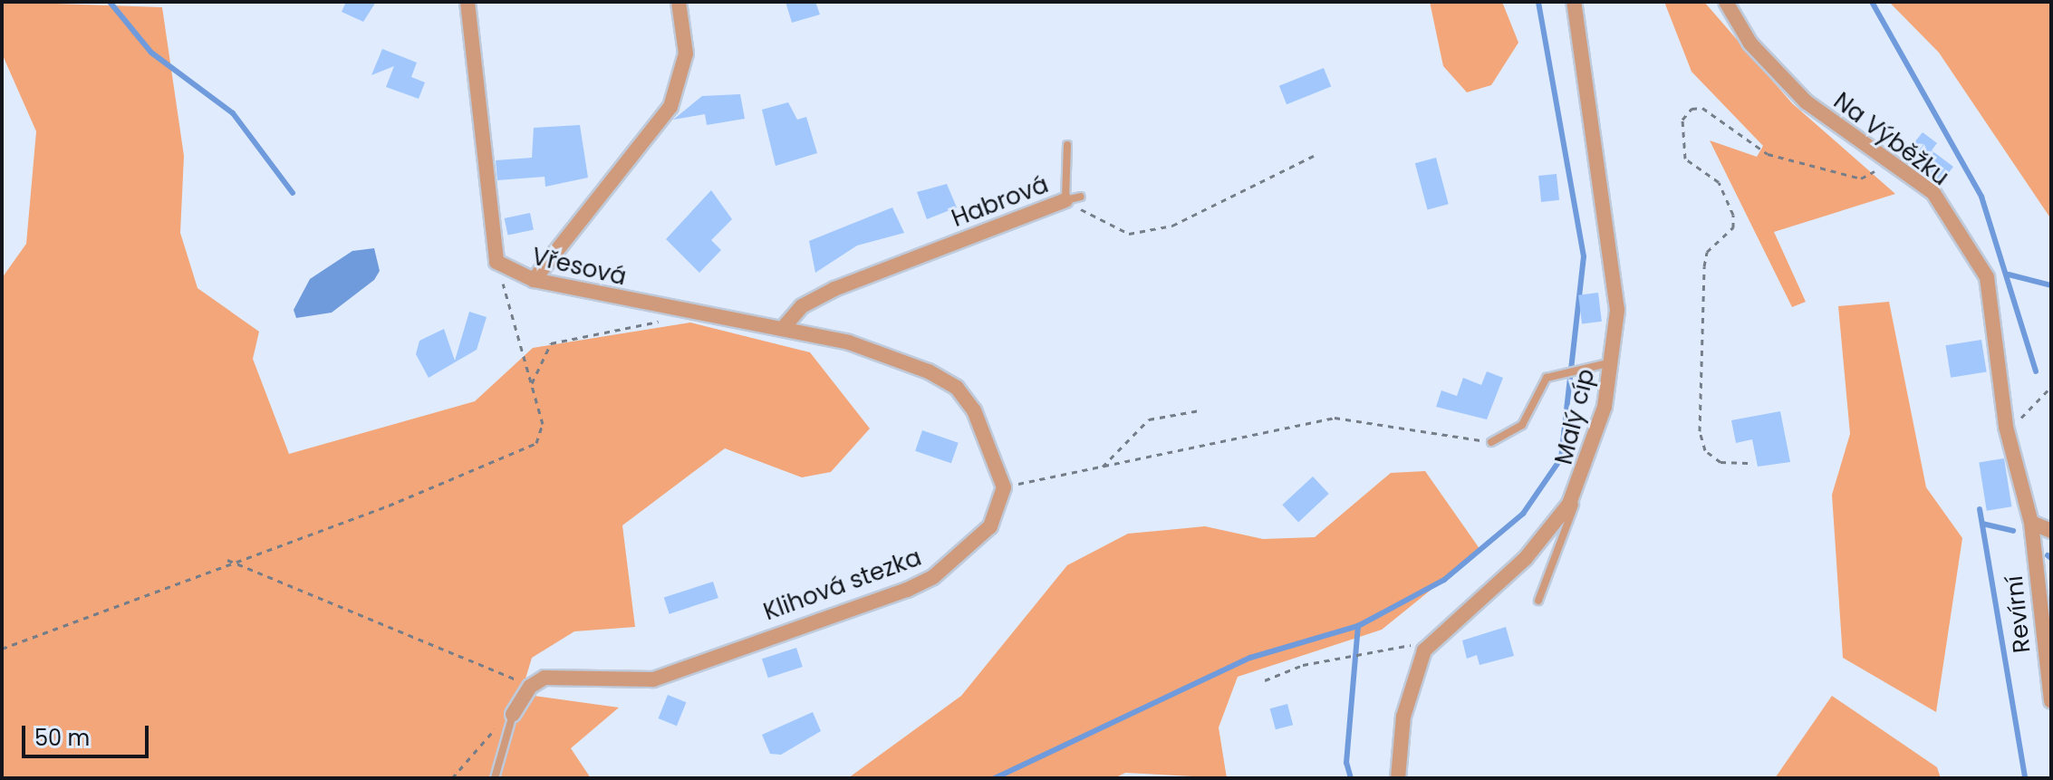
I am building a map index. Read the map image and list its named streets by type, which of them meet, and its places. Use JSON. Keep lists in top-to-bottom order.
{
  "streets": {
    "street": [
      "Na Výběžku",
      "Habrová",
      "Vřesová",
      "Malý cíp",
      "Klihová stezka",
      "Revírní"
    ]
  },
  "crossings": [
    ["Na Výběžku", "Revírní"],
    ["Habrová", "Vřesová"]
  ],
  "scale_bar": "50 m"
}
